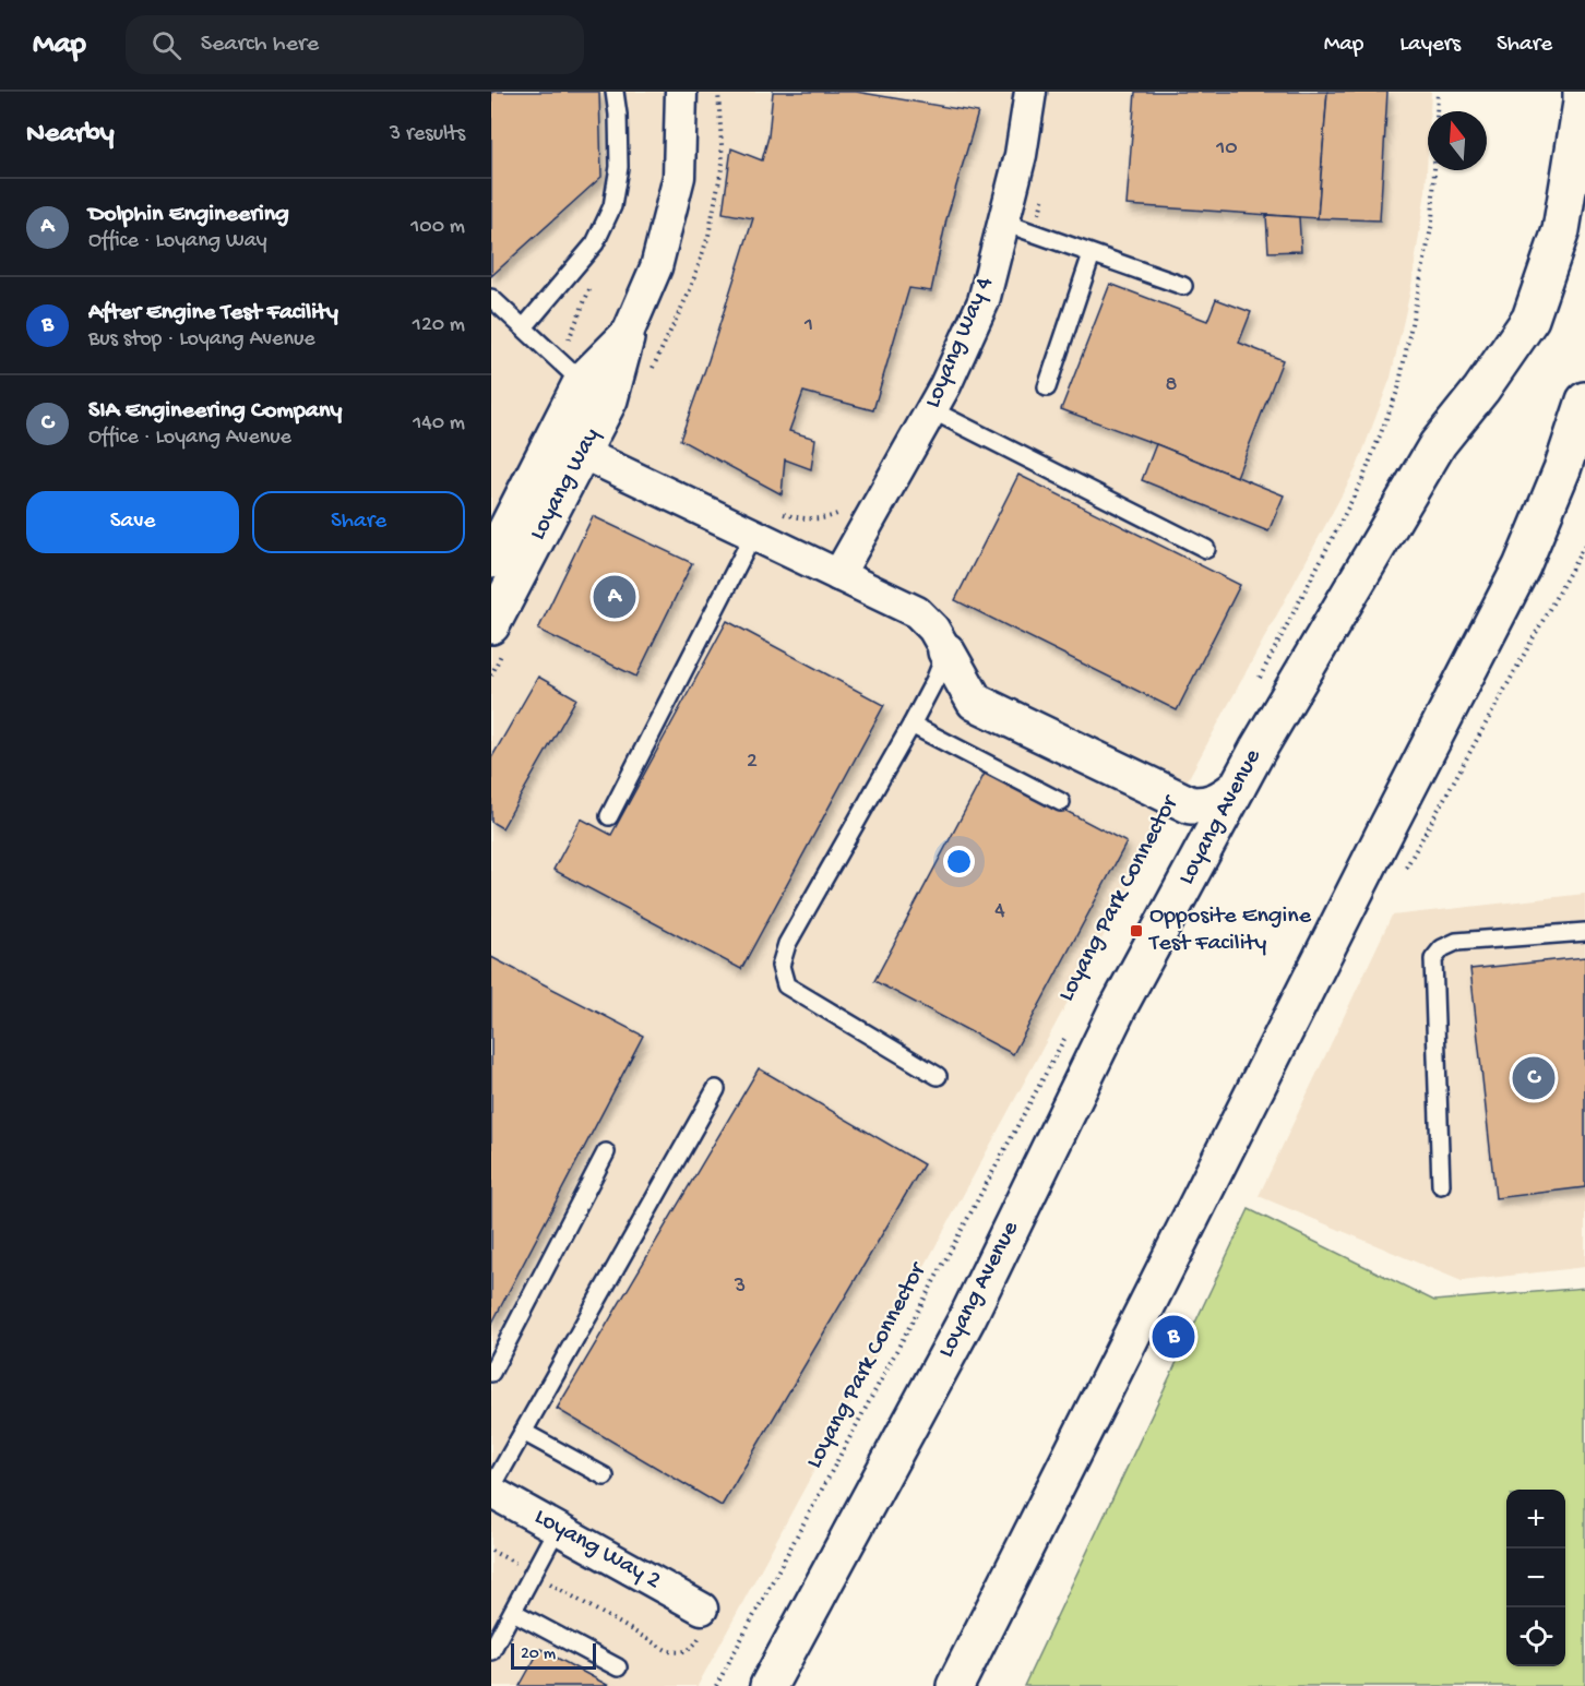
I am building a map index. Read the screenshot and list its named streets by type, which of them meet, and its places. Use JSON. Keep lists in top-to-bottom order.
{
  "streets": {
    "main road": ["Loyang Way", "Loyang Avenue"],
    "street": ["Loyang Way 4", "Loyang Way 2"],
    "path": ["Loyang Park Connector"]
  },
  "places": {
    "transit": ["Opposite Engine Test Facility"]
  },
  "house_numbers": [
    "10",
    "1",
    "8",
    "2",
    "4",
    "3"
  ],
  "scale_bar": "20 m",
  "north": "top",
  "page": {
    "header": "Map",
    "search": "Search here",
    "nav": ["Map", "Layers", "Share"],
    "heading": ["Nearby", "3 results"],
    "list": [
      {
        "mark": "A",
        "name": "Dolphin Engineering",
        "note": "Office · Loyang Way",
        "value": "100 m"
      },
      {
        "mark": "B",
        "name": "After Engine Test Facility",
        "note": "Bus stop · Loyang Avenue",
        "value": "120 m"
      },
      {
        "mark": "C",
        "name": "SIA Engineering Company",
        "note": "Office · Loyang Avenue",
        "value": "140 m"
      }
    ],
    "buttons": ["Save", "Share"],
    "pins": ["A", "C", "B"],
    "map_buttons": ["+", "−"],
    "scale": "20 m"
  }
}
